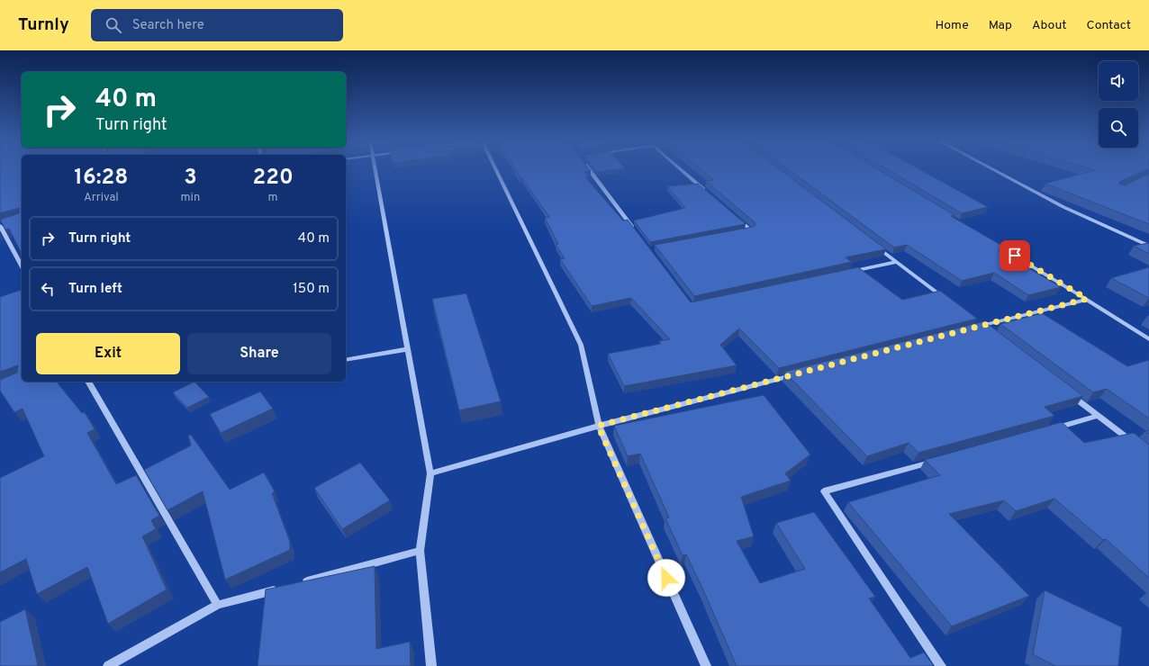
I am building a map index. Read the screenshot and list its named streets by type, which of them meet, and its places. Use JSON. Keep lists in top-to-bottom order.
{
  "page": {
    "header": "Turnly",
    "search": "Search here",
    "nav": [
      "Home",
      "Map",
      "About",
      "Contact"
    ],
    "turn": ["40 m", "Turn right"],
    "eta": [
      "16:28",
      "Arrival",
      "3",
      "min",
      "220",
      "m"
    ],
    "list": [
      {
        "name": "Turn right",
        "value": "40 m"
      },
      {
        "name": "Turn left",
        "value": "150 m"
      }
    ],
    "buttons": ["Exit", "Share"]
  }
}
